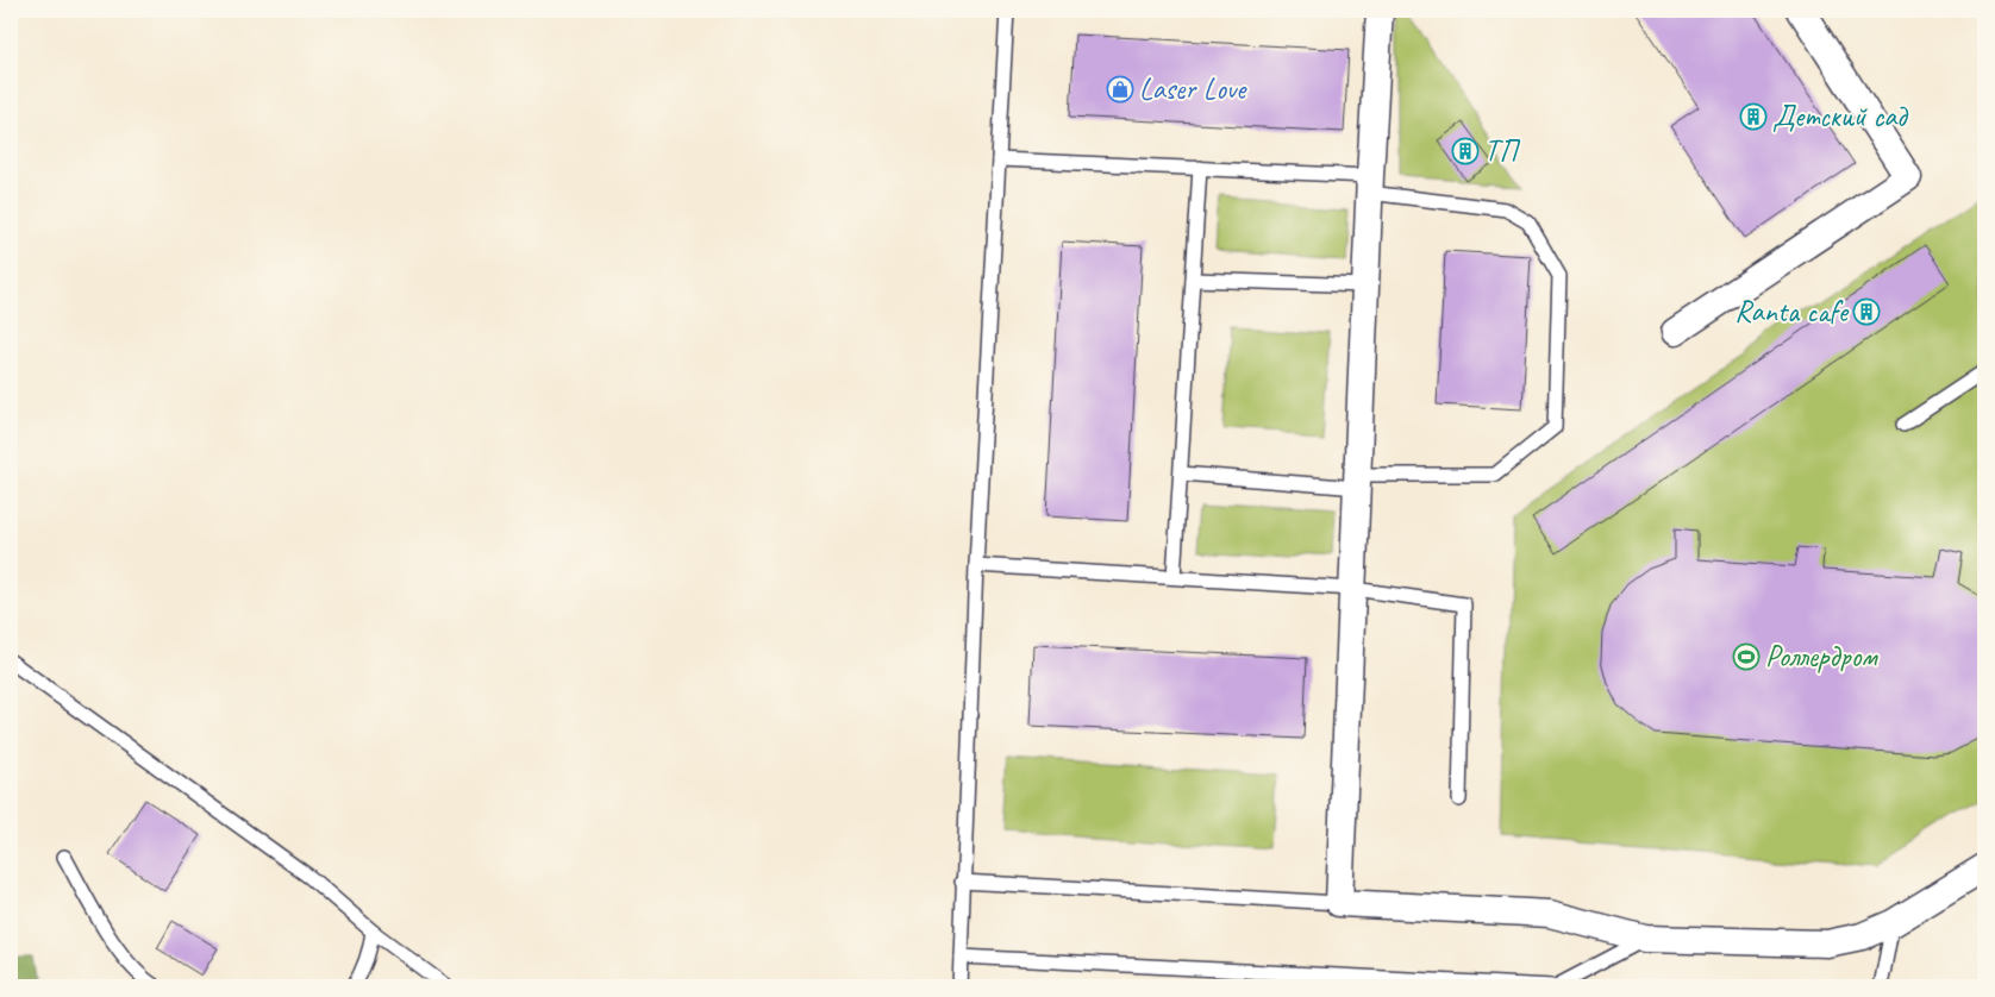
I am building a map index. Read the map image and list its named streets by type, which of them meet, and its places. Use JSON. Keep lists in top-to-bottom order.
{
  "places": {
    "shop": ["Laser Love"],
    "building": ["Детский сад", "ТП", "Ranta cafe"],
    "sports": ["Роллердром"]
  }
}
